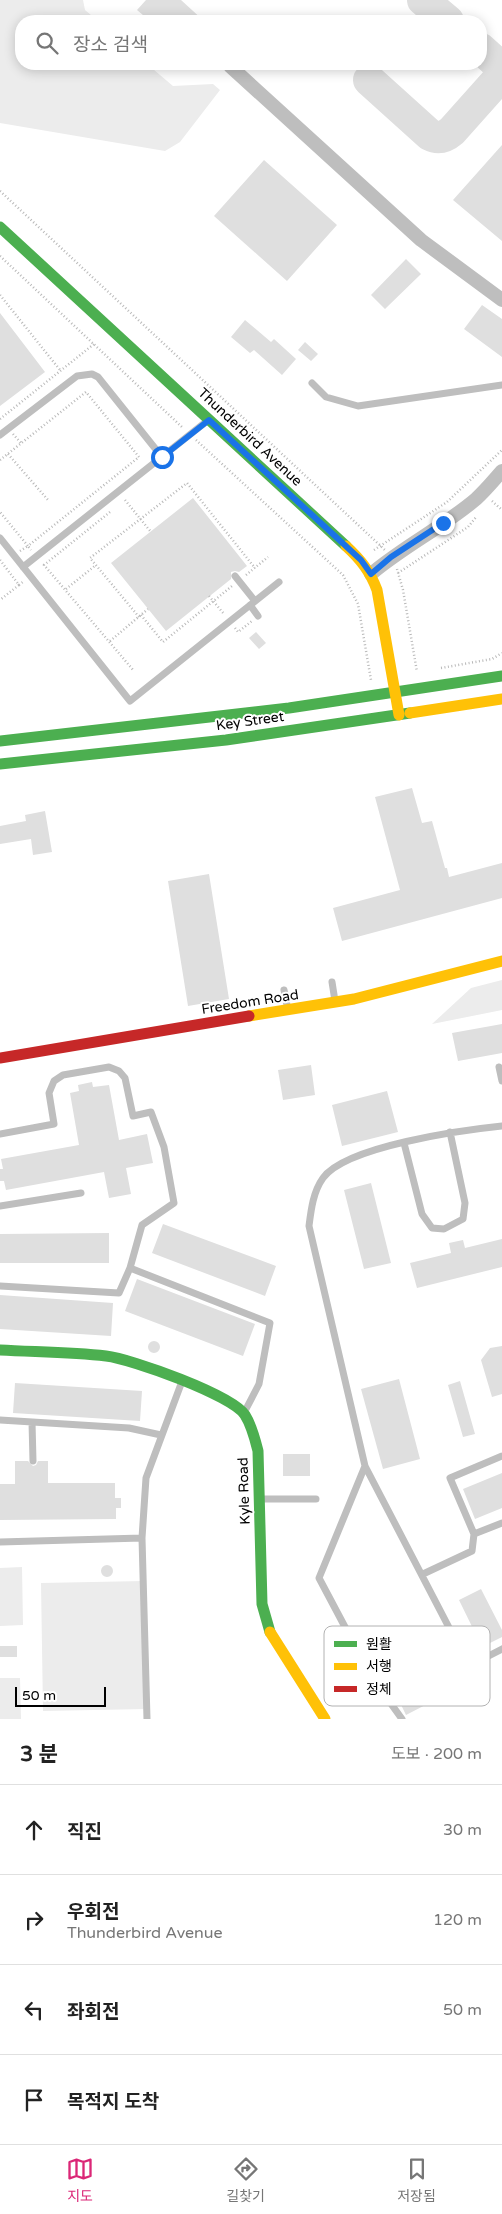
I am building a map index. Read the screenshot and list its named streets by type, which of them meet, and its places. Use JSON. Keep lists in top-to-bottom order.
{
  "streets": {
    "main road": [
      "Thunderbird Avenue",
      "Key Street",
      "Freedom Road",
      "Kyle Road"
    ]
  },
  "crossings": [
    ["Thunderbird Avenue", "Key Street"]
  ],
  "legend": ["원활", "서행", "정체"],
  "scale_bar": "50 m",
  "page": {
    "search": "장소 검색",
    "scale": "50 m",
    "heading": ["3 분", "도보 · 200 m"],
    "list": [
      ["직진", "30 m"],
      ["우회전", "Thunderbird Avenue", "120 m"],
      ["좌회전", "50 m"],
      "목적지 도착"
    ],
    "nav": ["지도", "길찾기", "저장됨"]
  }
}
